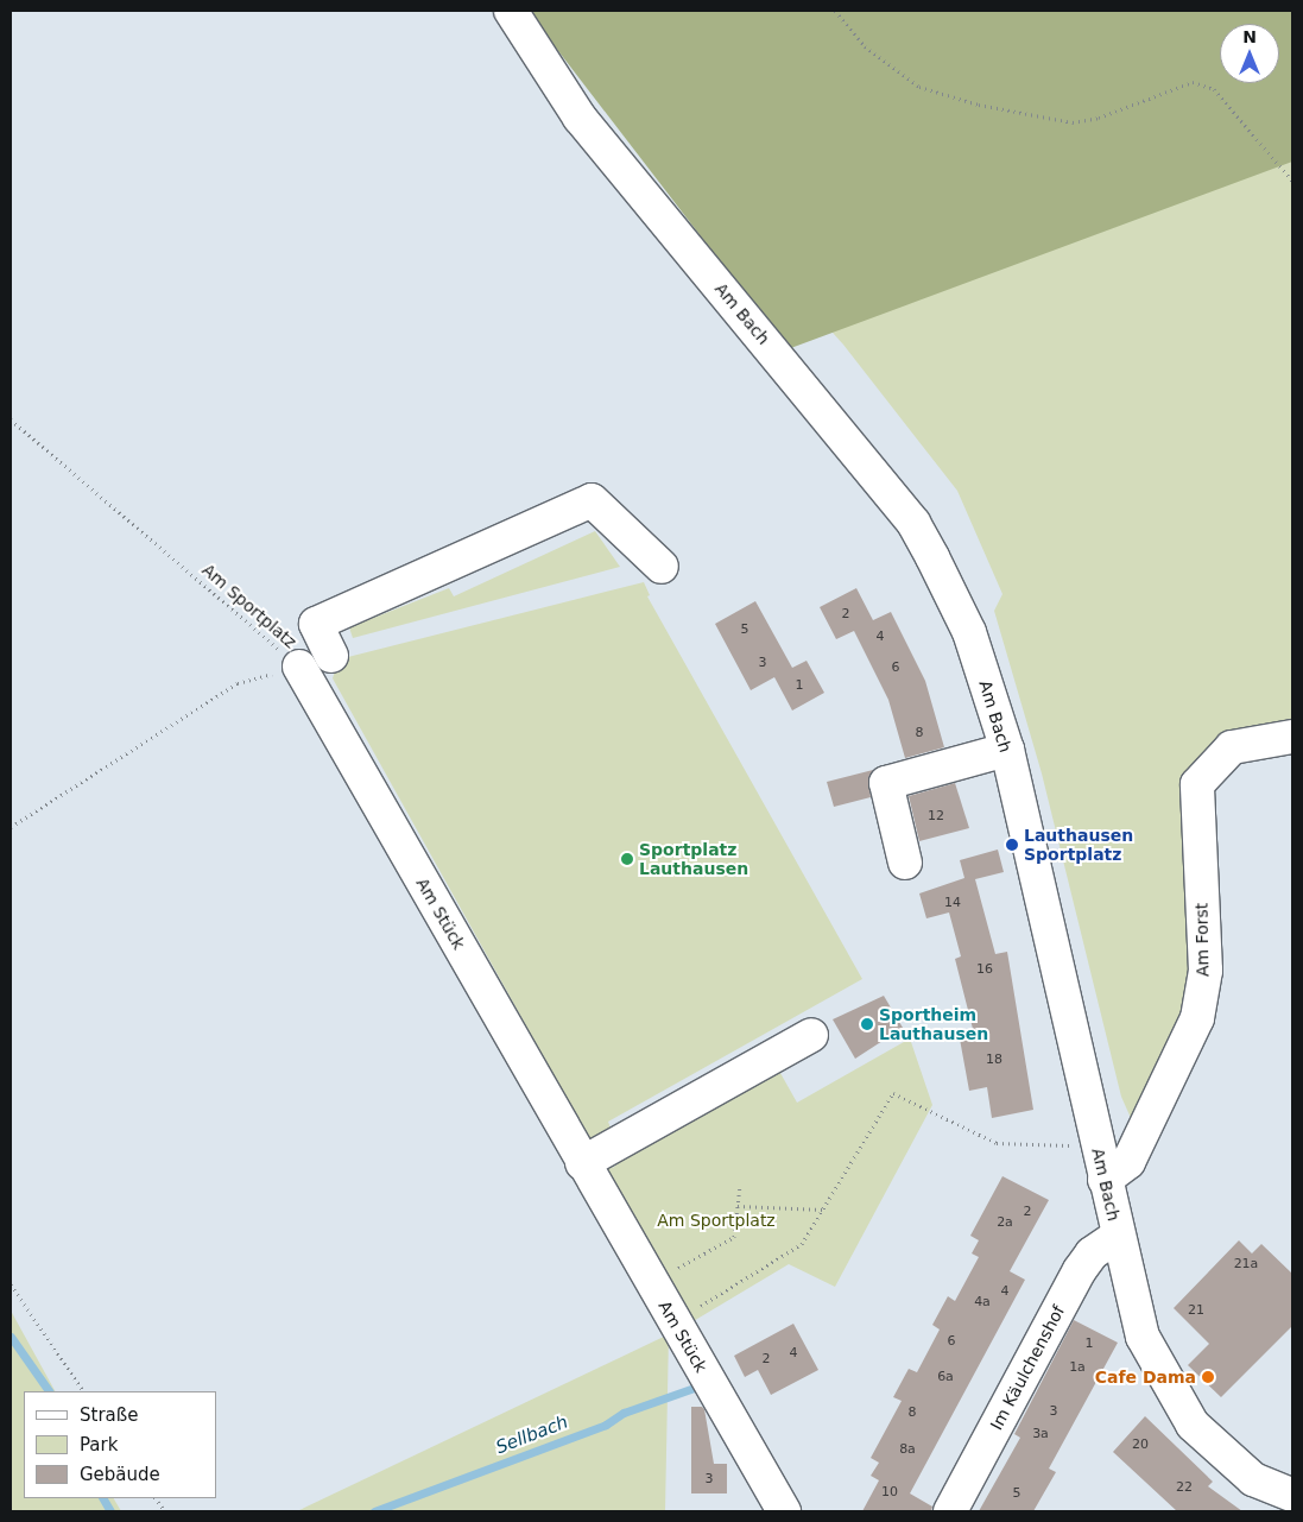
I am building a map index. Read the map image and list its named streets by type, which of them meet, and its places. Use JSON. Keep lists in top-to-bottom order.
{
  "streets": {
    "street": [
      "Am Bach",
      "Am Stück",
      "Am Forst",
      "Im Käulchenshof"
    ],
    "path": ["Am Sportplatz"]
  },
  "crossings": [
    ["Am Bach", "Am Forst"],
    ["Am Bach", "Im Käulchenshof"],
    ["Am Sportplatz", "Am Stück"]
  ],
  "water": ["Sellbach"],
  "parks": ["Am Sportplatz"],
  "places": [
    "Lauthausen Sportplatz",
    "Sportplatz Lauthausen",
    "Sportheim Lauthausen",
    "Cafe Dama"
  ],
  "house_numbers": [
    "2",
    "5",
    "4",
    "3",
    "6",
    "1",
    "8",
    "12",
    "14",
    "16",
    "18",
    "2",
    "2a",
    "21a",
    "4",
    "4a",
    "21",
    "6",
    "1",
    "4",
    "2",
    "1a",
    "6a",
    "3",
    "8",
    "3a",
    "20",
    "8a",
    "3",
    "22",
    "10",
    "5"
  ],
  "legend": ["Straße", "Park", "Gebäude"],
  "north": "top"
}
